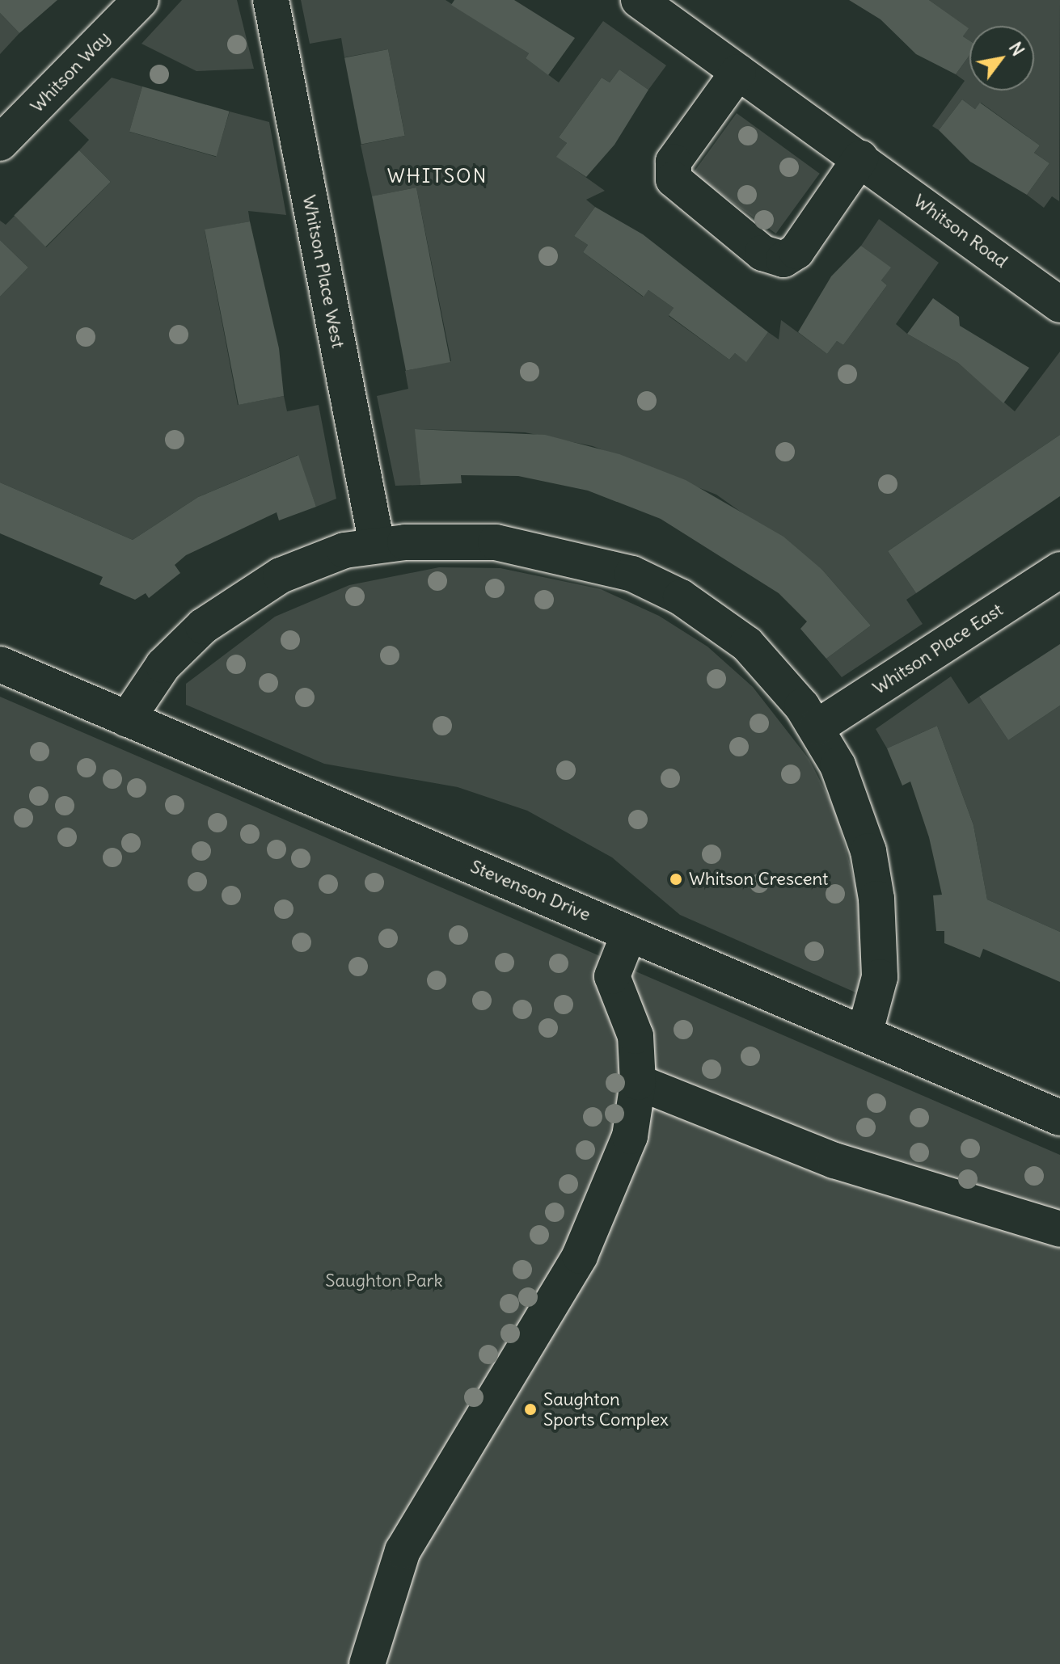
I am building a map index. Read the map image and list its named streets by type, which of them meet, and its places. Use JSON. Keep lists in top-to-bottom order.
{
  "streets": {
    "street": [
      "Whitson Way",
      "Whitson Road",
      "Whitson Place West",
      "Whitson Place East",
      "Stevenson Drive"
    ]
  },
  "districts": ["WHITSON"],
  "parks": ["Saughton Park"],
  "places": ["Whitson Crescent", "Saughton Sports Complex"],
  "north": "top right"
}
